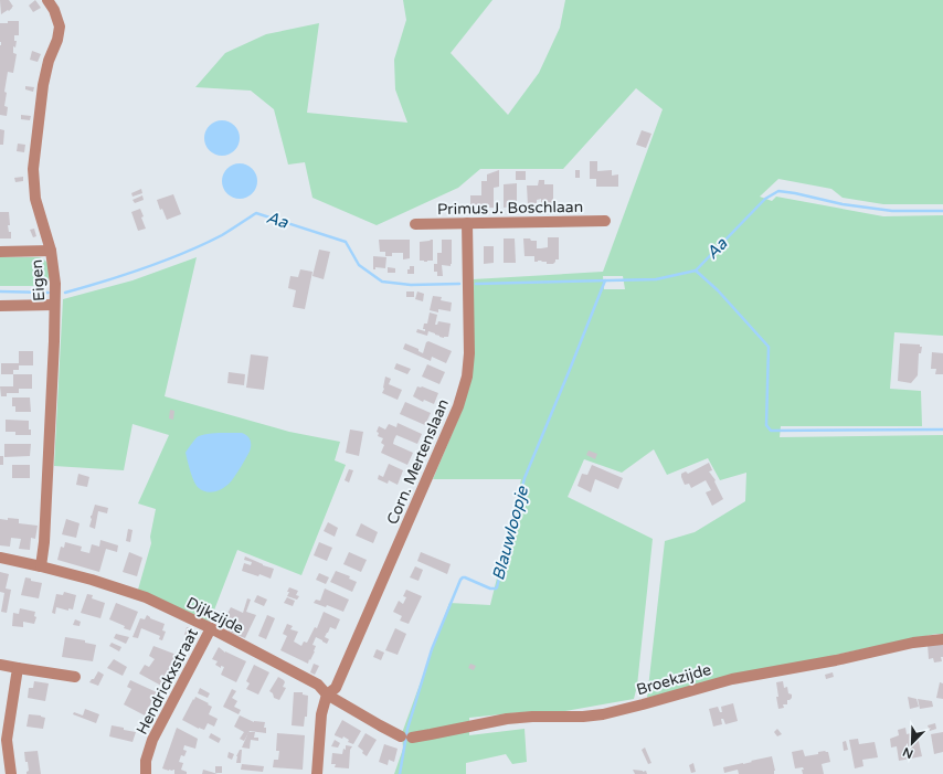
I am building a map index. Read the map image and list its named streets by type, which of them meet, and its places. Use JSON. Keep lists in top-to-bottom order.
{
  "streets": {
    "street": [
      "Primus J. Boschlaan",
      "Eigen",
      "Corn. Mertenslaan",
      "Dijkzijde",
      "Broekzijde",
      "Hendrickxstraat"
    ]
  },
  "crossings": [
    ["Primus J. Boschlaan", "Corn. Mertenslaan"],
    ["Eigen", "Dijkzijde"],
    ["Corn. Mertenslaan", "Dijkzijde"],
    ["Dijkzijde", "Broekzijde"],
    ["Dijkzijde", "Hendrickxstraat"]
  ],
  "water": ["Aa", "Blauwloopje"],
  "north": "bottom left"
}
